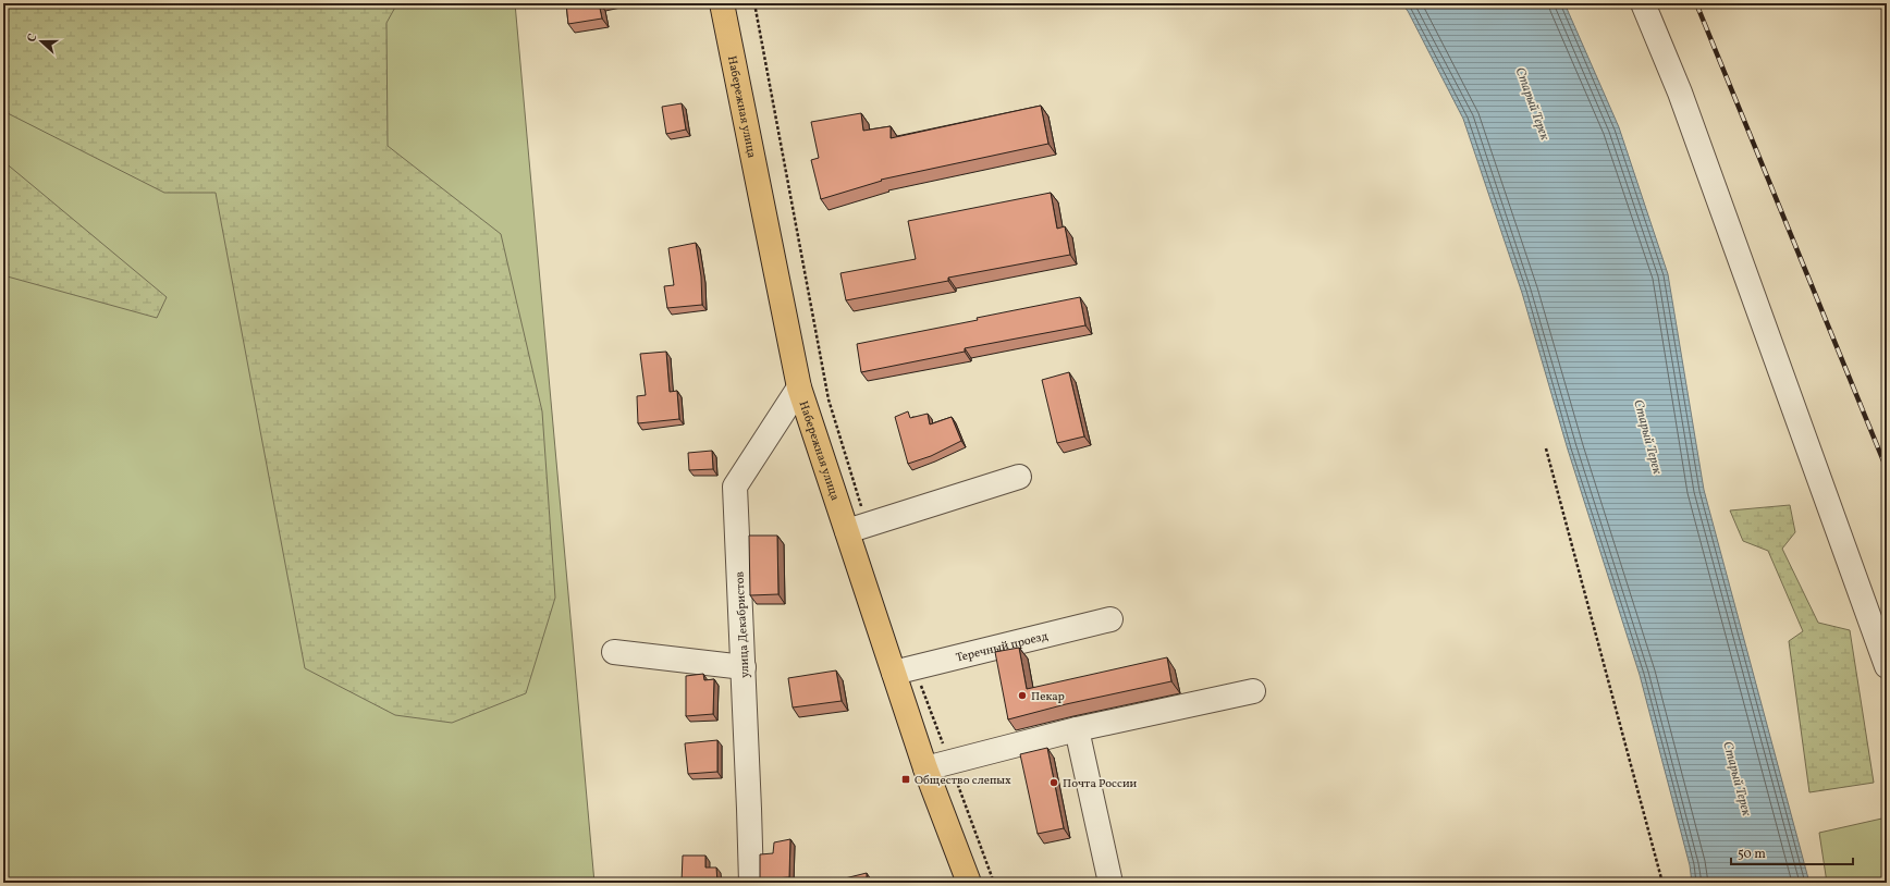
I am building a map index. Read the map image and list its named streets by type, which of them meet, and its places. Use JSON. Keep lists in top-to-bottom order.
{
  "streets": {
    "main road": ["Набережная улица"],
    "street": ["улица Декабристов", "Теречный проезд"]
  },
  "crossings": [
    ["Набережная улица", "улица Декабристов"],
    ["Набережная улица", "Теречный проезд"]
  ],
  "water": ["Старый Терек"],
  "places": {
    "other": ["Пекар", "Почта России"],
    "transit": ["Общество слепых"]
  },
  "scale_bar": "50 m",
  "north": "left"
}
